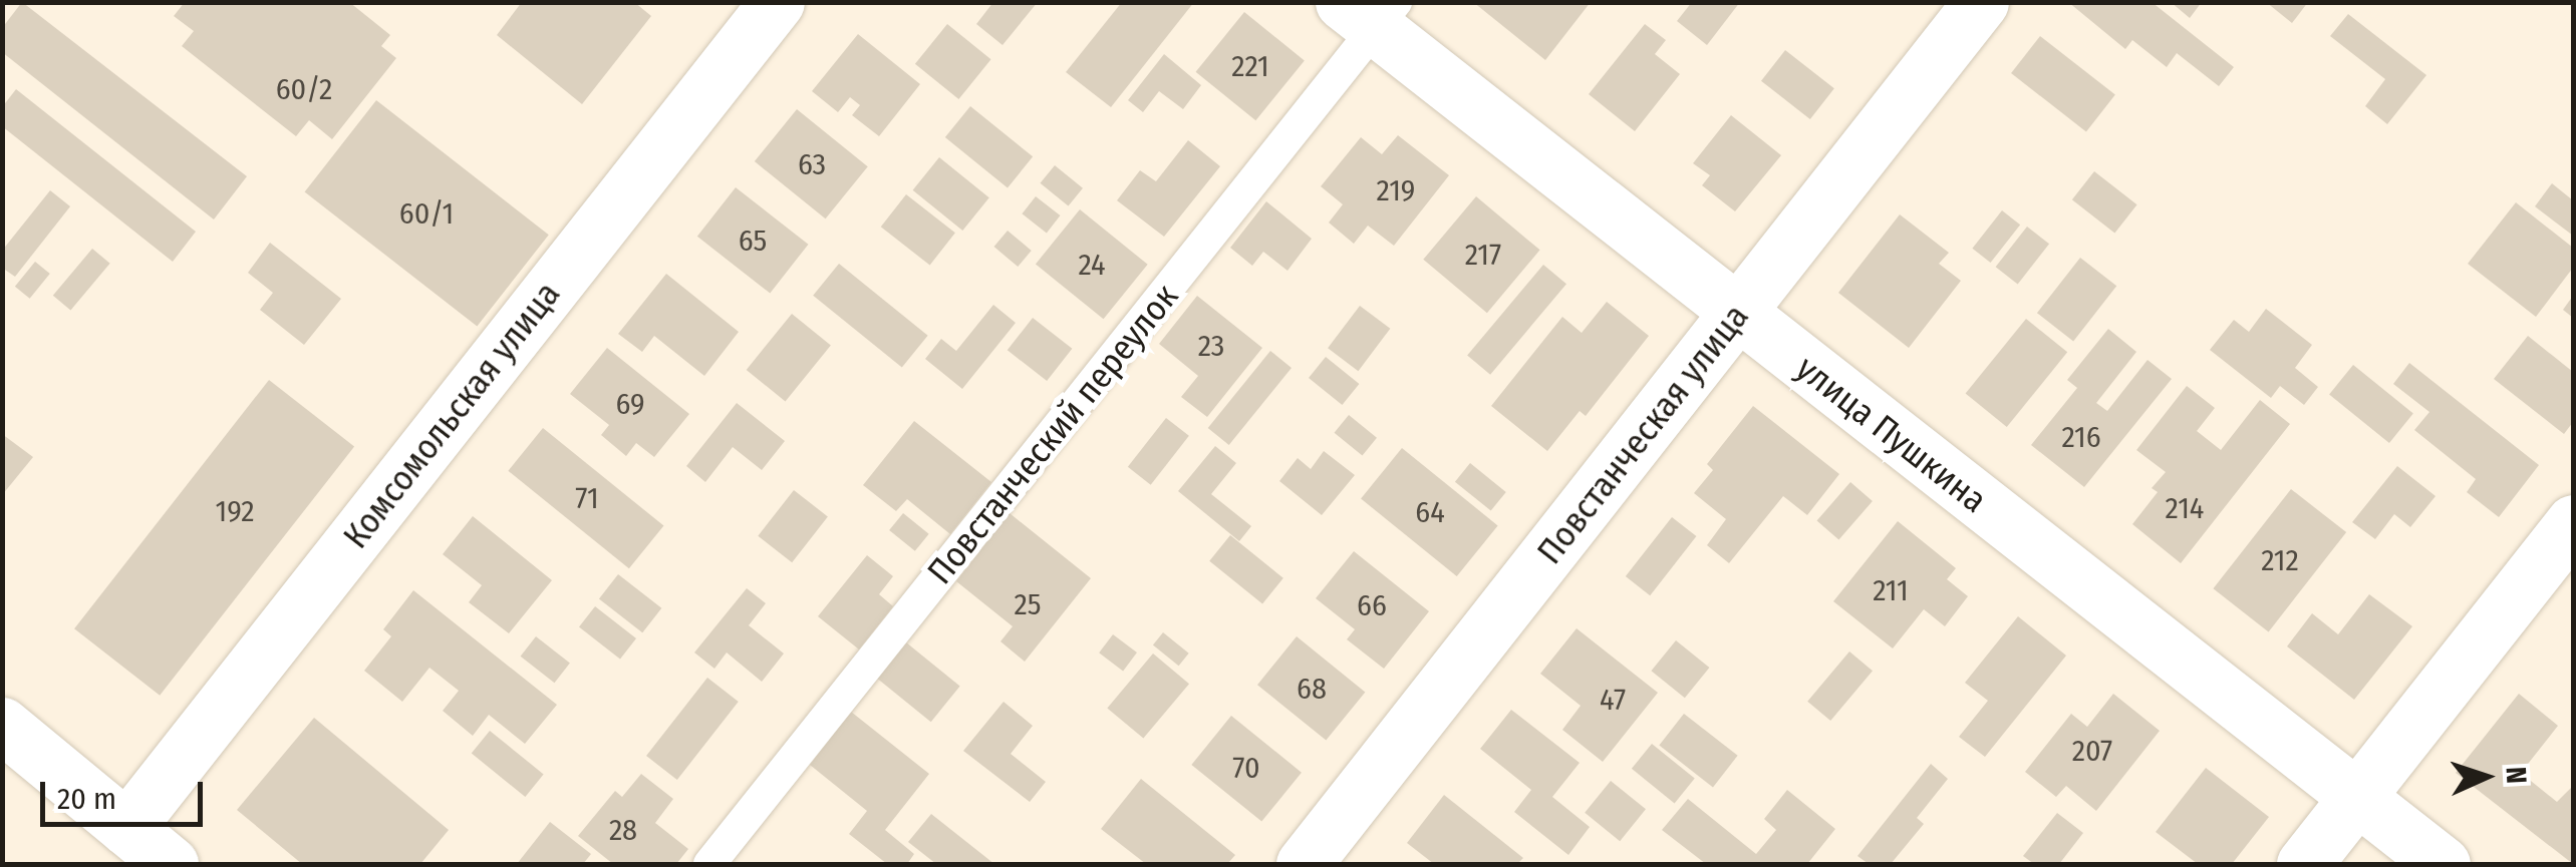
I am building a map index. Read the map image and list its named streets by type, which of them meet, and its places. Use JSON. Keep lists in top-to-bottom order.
{
  "streets": {
    "street": ["Комсомольская улица", "Повстанческая улица", "улица Пушкина"],
    "lane": ["Повстанческий переулок"]
  },
  "crossings": [
    ["Повстанческий переулок", "улица Пушкина"],
    ["Повстанческая улица", "улица Пушкина"]
  ],
  "house_numbers": [
    "221",
    "60/2",
    "63",
    "219",
    "60/1",
    "65",
    "217",
    "24",
    "23",
    "69",
    "216",
    "71",
    "214",
    "192",
    "64",
    "212",
    "211",
    "25",
    "66",
    "68",
    "47",
    "207",
    "70",
    "28"
  ],
  "scale_bar": "20 m",
  "north": "right"
}
